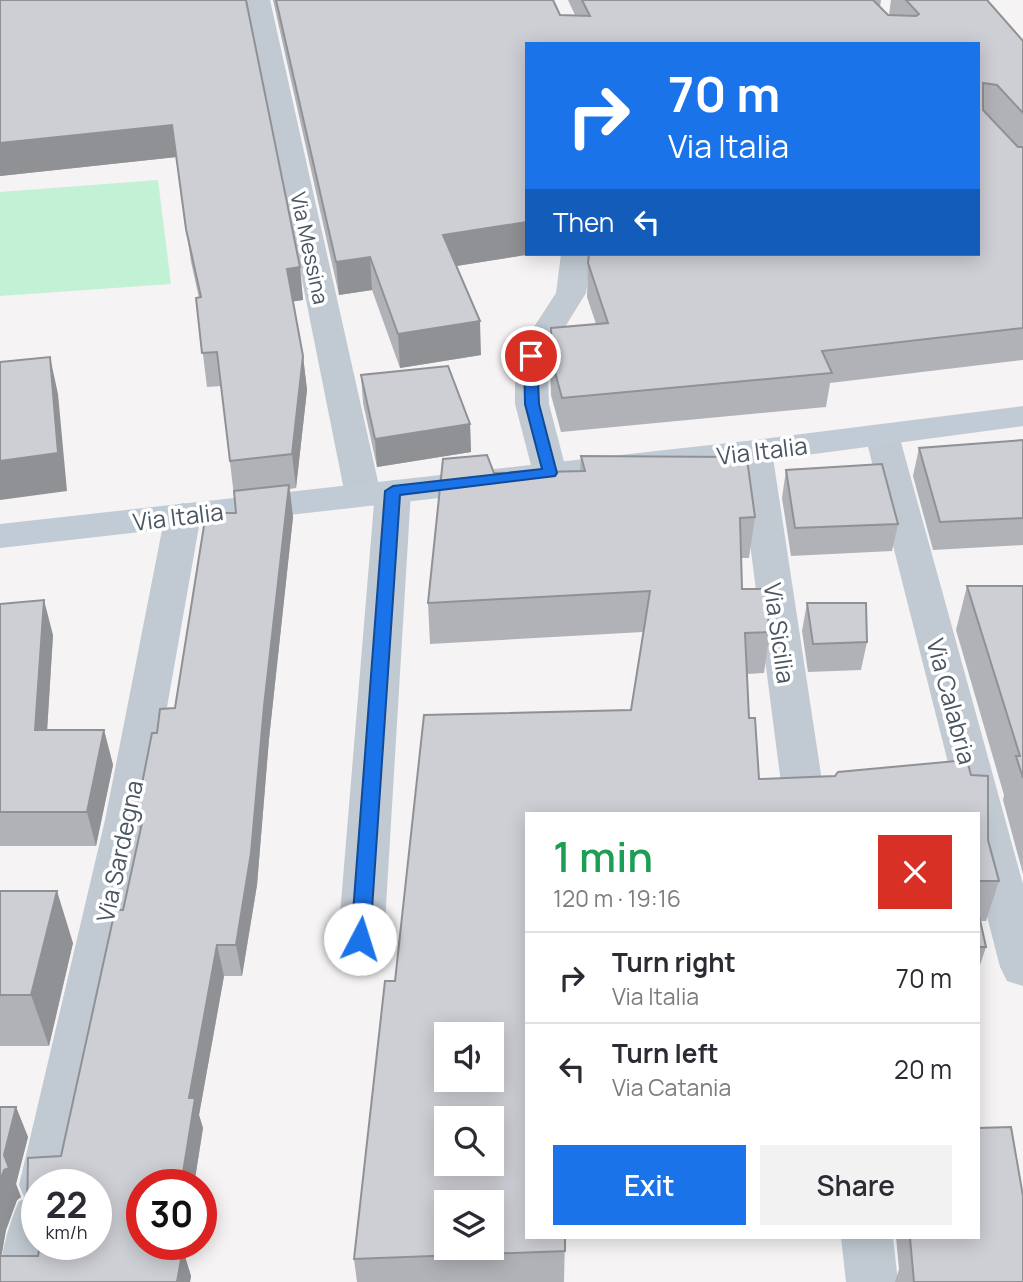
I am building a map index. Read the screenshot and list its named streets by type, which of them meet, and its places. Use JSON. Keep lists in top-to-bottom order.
{
  "streets": {
    "main road": ["Via Italia"],
    "street": [
      "Via Messina",
      "Via Sicilia",
      "Via Calabria",
      "Via Sardegna"
    ]
  },
  "crossings": [
    ["Via Messina", "Via Italia"],
    ["Via Italia", "Via Sicilia"],
    ["Via Italia", "Via Calabria"],
    ["Via Italia", "Via Sardegna"]
  ],
  "page": {
    "turn": ["70 m", "Via Italia"],
    "then": "Then",
    "heading": ["1 min", "120 m · 19:16"],
    "list": [
      {
        "name": "Turn right",
        "note": "Via Italia",
        "value": "70 m"
      },
      {
        "name": "Turn left",
        "note": "Via Catania",
        "value": "20 m"
      }
    ],
    "buttons": ["Exit", "Share"],
    "speed": "22 km/h",
    "limit": "30"
  }
}
